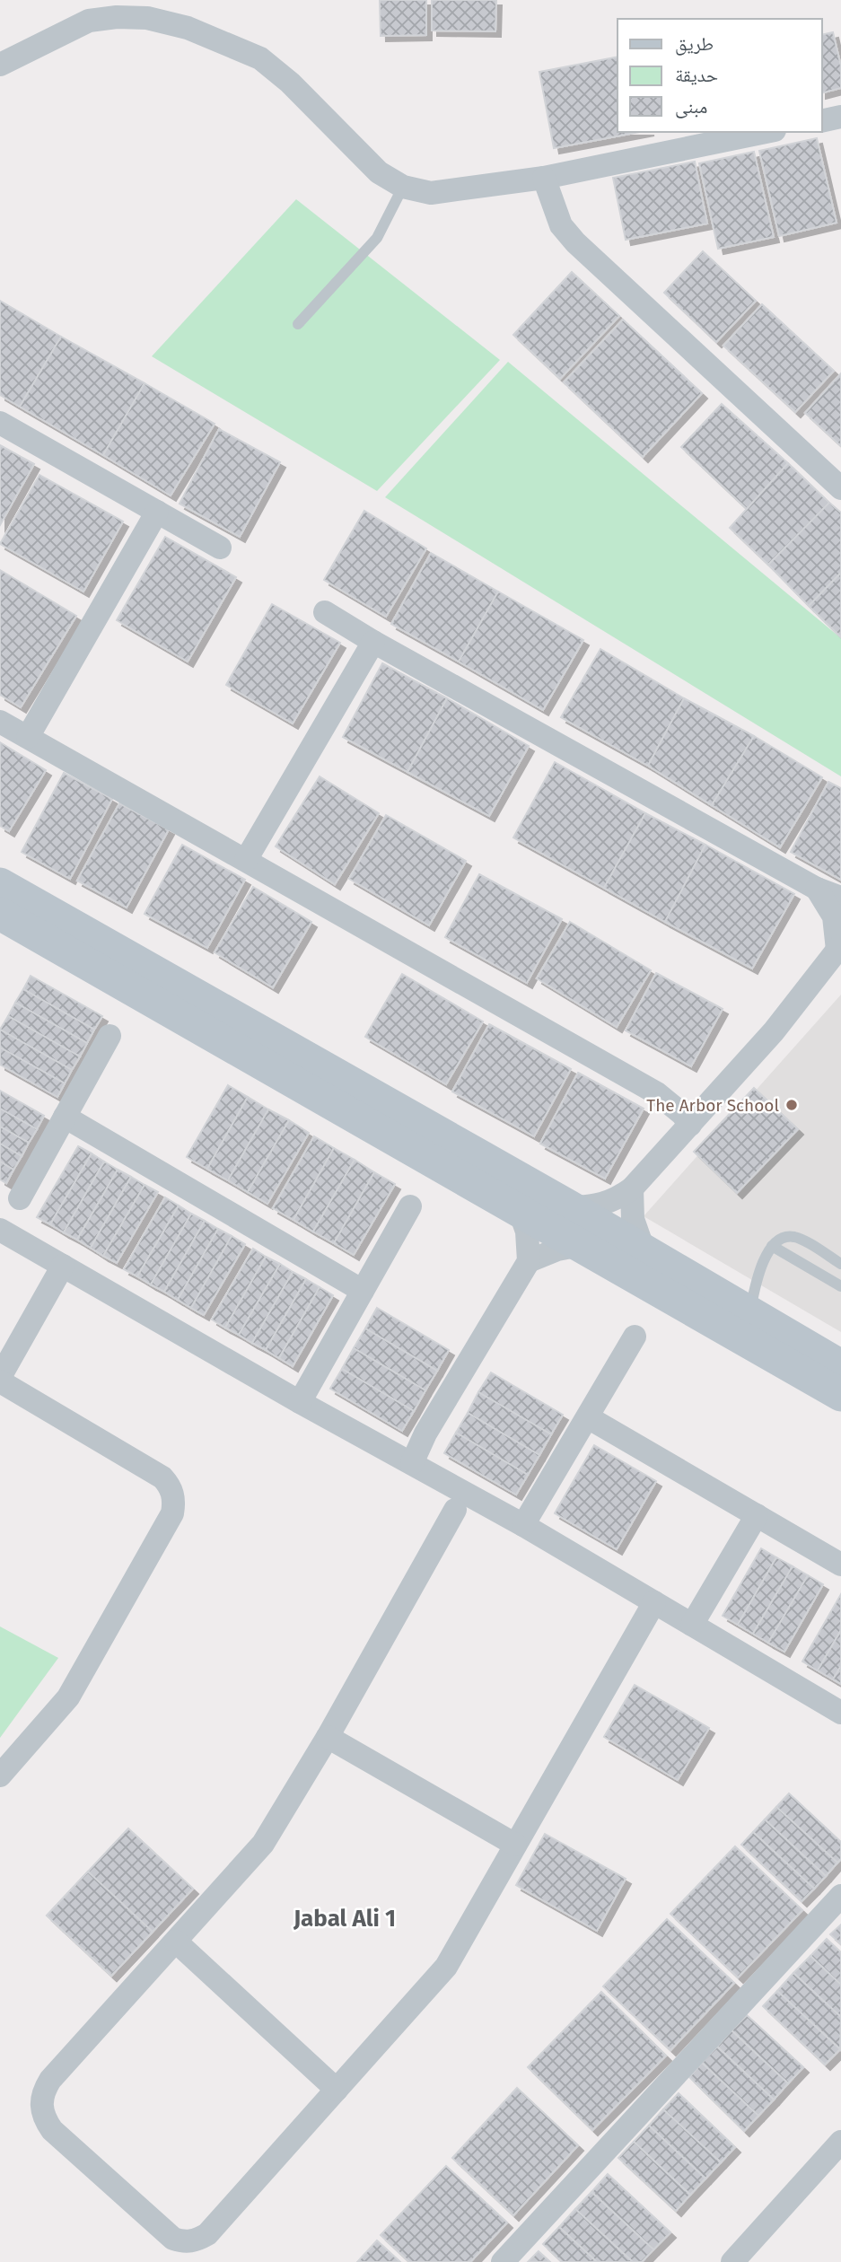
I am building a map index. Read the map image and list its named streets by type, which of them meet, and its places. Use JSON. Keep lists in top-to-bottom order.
{
  "districts": ["Jabal Ali 1"],
  "places": ["The Arbor School"],
  "legend": ["طريق", "حديقة", "مبنى"]
}
